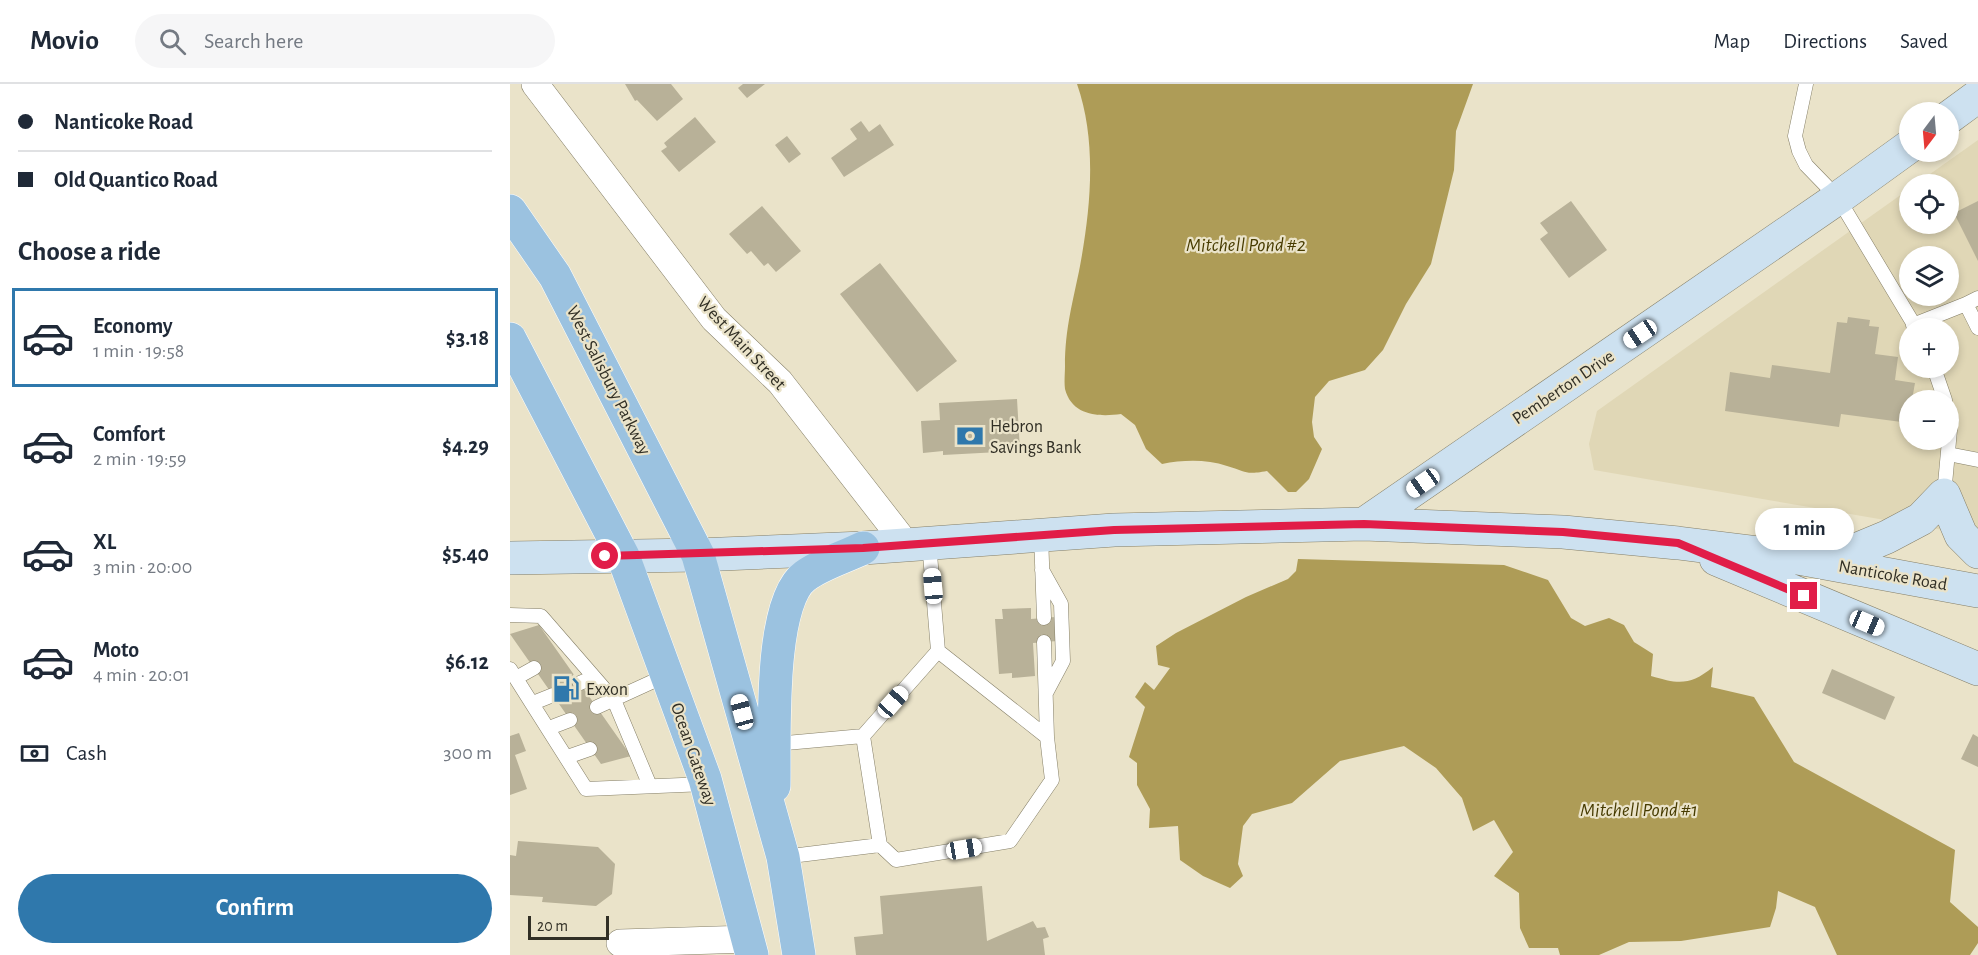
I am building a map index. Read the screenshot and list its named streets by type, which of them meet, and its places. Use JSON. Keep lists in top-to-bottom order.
{
  "streets": {
    "main road": [
      "West Salisbury Parkway",
      "Pemberton Drive",
      "Nanticoke Road",
      "Ocean Gateway"
    ],
    "street": ["West Main Street"]
  },
  "crossings": [
    ["West Main Street", "Nanticoke Road"],
    ["West Salisbury Parkway", "Nanticoke Road"],
    ["Pemberton Drive", "Nanticoke Road"],
    ["Nanticoke Road", "Ocean Gateway"]
  ],
  "water": ["Mitchell Pond #2", "Mitchell Pond #1"],
  "places": {
    "bank": ["Hebron Savings Bank"],
    "fuel station": ["Exxon"]
  },
  "scale_bar": "20 m",
  "north": "bottom",
  "page": {
    "header": "Movio",
    "search": "Search here",
    "nav": ["Map", "Directions", "Saved"],
    "banner": ["Nanticoke Road", "Old Quantico Road"],
    "map_buttons": ["+", "−"],
    "heading": "Choose a ride",
    "list": [
      {
        "name": "Economy",
        "note": "1 min · 19:58",
        "value": "$3.18"
      },
      {
        "name": "Comfort",
        "note": "2 min · 19:59",
        "value": "$4.29"
      },
      {
        "name": "XL",
        "note": "3 min · 20:00",
        "value": "$5.40"
      },
      {
        "name": "Moto",
        "note": "4 min · 20:01",
        "value": "$6.12"
      }
    ],
    "bubble": "1 min",
    "pay": ["Cash", "300 m"],
    "buttons": "Confirm",
    "scale": "20 m"
  }
}
